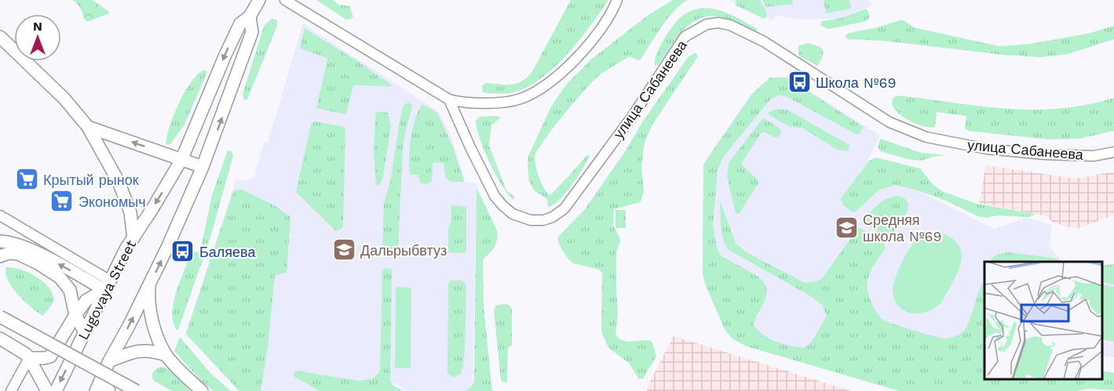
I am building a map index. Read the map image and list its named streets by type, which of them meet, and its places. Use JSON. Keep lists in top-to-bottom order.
{
  "streets": {
    "main road": ["Lugovaya Street"],
    "street": ["улица Сабанеева"]
  },
  "places": {
    "bus stop": ["Школа №69", "Баляева"],
    "supermarket": ["Крытый рынок", "Экономыч"],
    "school or university": ["Средняя школа №69", "Дальрыбвтуз"]
  },
  "north": "top"
}
